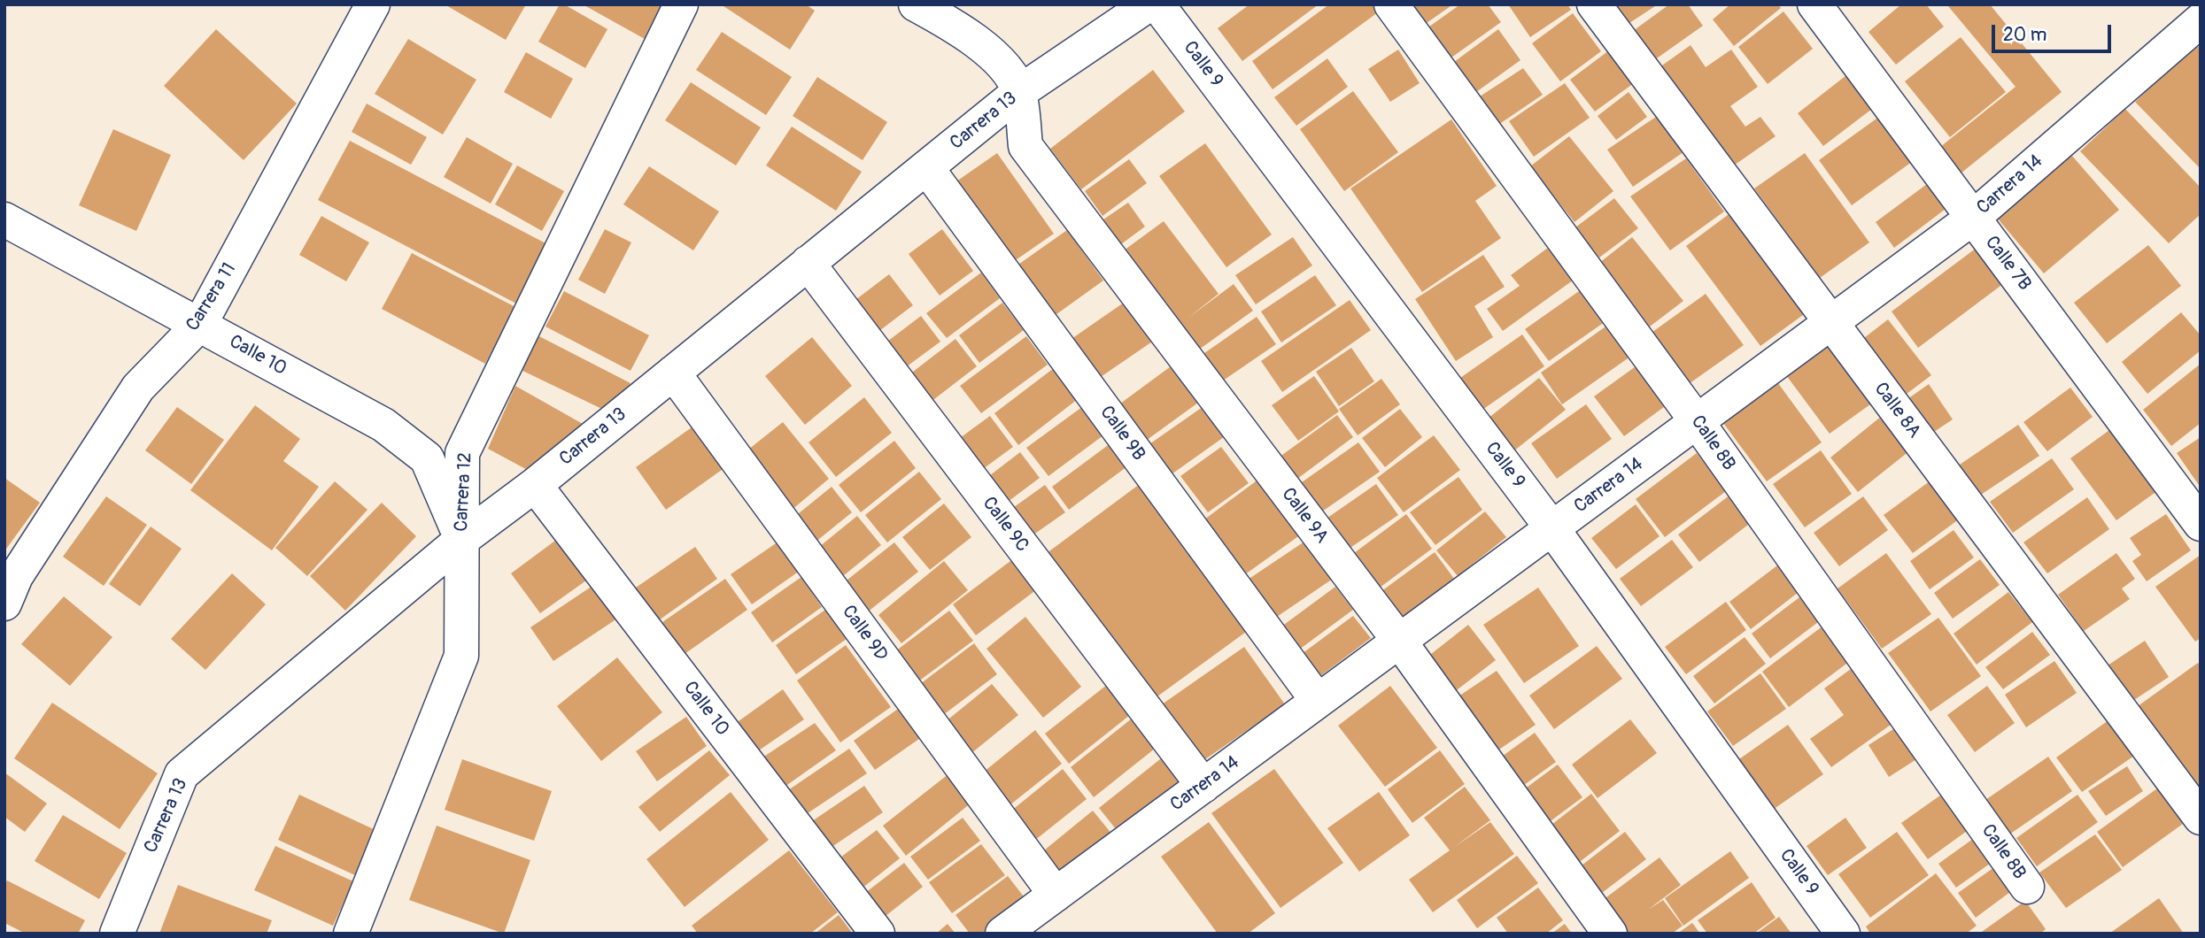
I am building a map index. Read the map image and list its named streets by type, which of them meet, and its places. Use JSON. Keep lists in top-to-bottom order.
{
  "streets": {
    "street": [
      "Calle 9",
      "Carrera 13",
      "Carrera 14",
      "Calle 7B",
      "Carrera 11",
      "Calle 10",
      "Calle 8A",
      "Calle 9B",
      "Calle 8B",
      "Carrera 12",
      "Calle 9A",
      "Calle 9C",
      "Calle 9D"
    ]
  },
  "crossings": [
    ["Calle 9", "Carrera 14"],
    ["Carrera 13", "Calle 10"],
    ["Carrera 13", "Calle 9B"],
    ["Carrera 13", "Carrera 12"],
    ["Carrera 13", "Calle 9A"],
    ["Carrera 13", "Calle 9C"],
    ["Carrera 13", "Calle 9D"],
    ["Carrera 14", "Calle 7B"],
    ["Carrera 14", "Calle 8A"],
    ["Carrera 14", "Calle 9B"],
    ["Carrera 14", "Calle 8B"],
    ["Carrera 14", "Calle 9A"],
    ["Carrera 14", "Calle 9C"],
    ["Carrera 14", "Calle 9D"],
    ["Carrera 11", "Calle 10"],
    ["Calle 10", "Carrera 12"]
  ],
  "scale_bar": "20 m"
}
